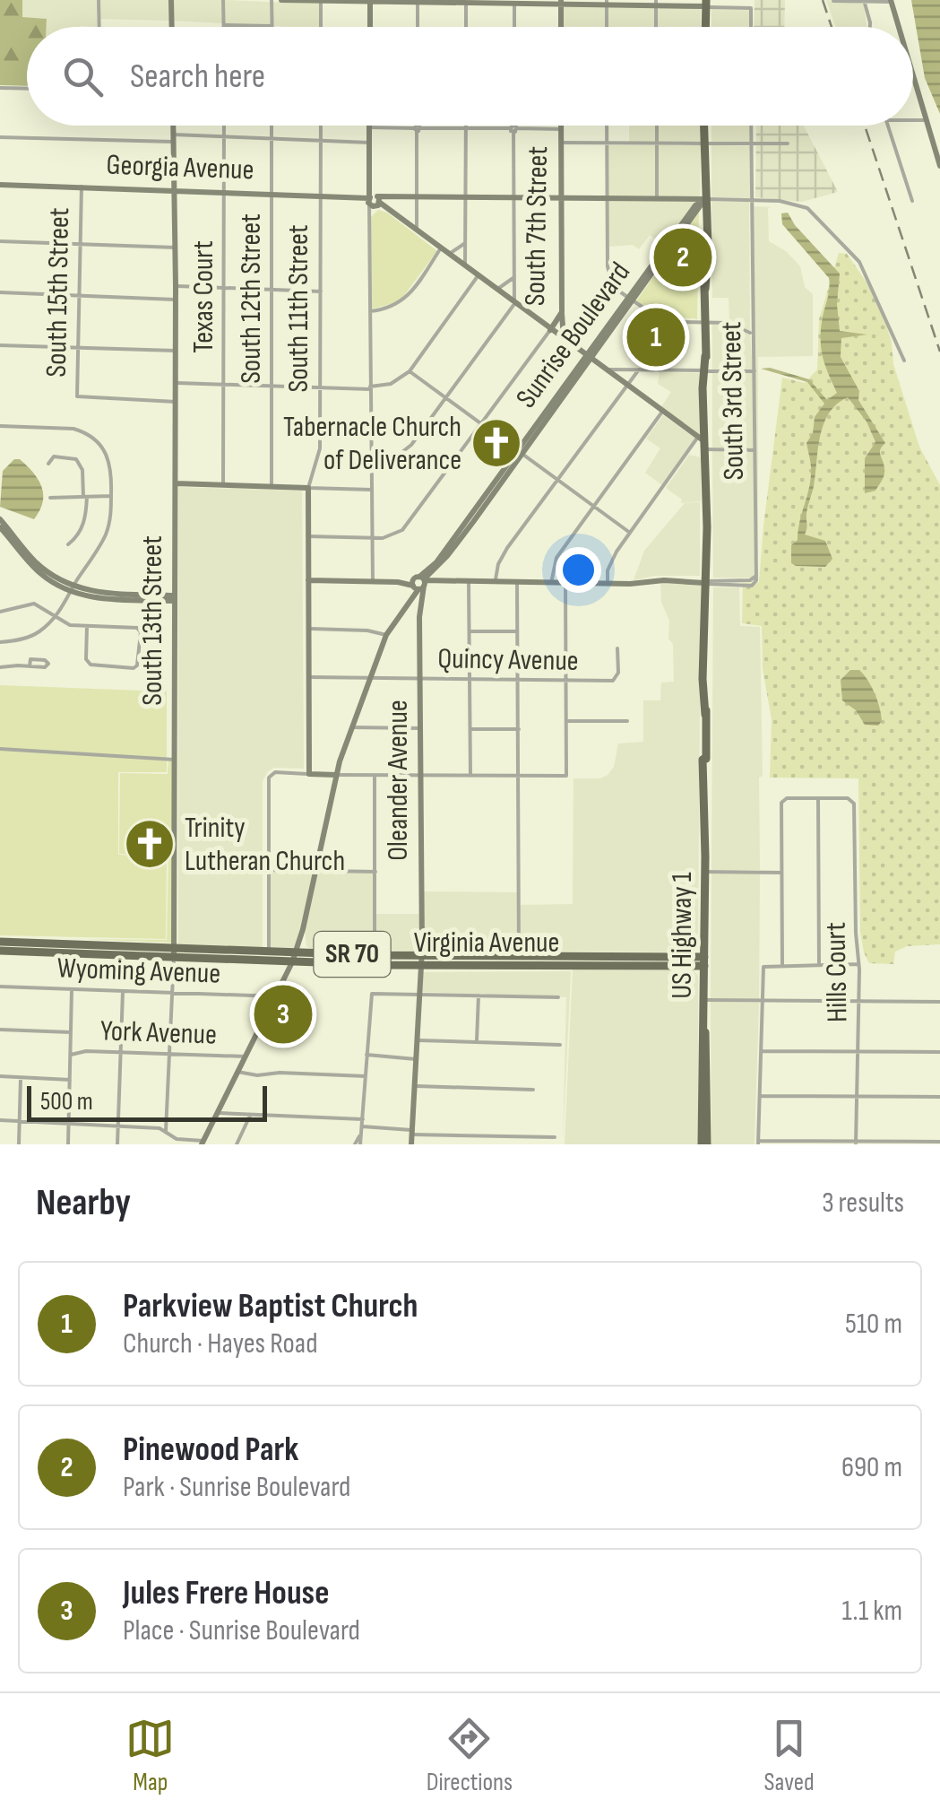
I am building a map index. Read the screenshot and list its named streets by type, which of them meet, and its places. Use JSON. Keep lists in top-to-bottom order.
{
  "streets": {
    "main road": ["US Highway 1", "Virginia Avenue", "SR 70"],
    "street": [
      "Georgia Avenue",
      "South 7th Street",
      "South 15th Street",
      "Texas Court",
      "South 12th Street",
      "South 11th Street",
      "Sunrise Boulevard",
      "South 3rd Street",
      "South 13th Street",
      "Quincy Avenue",
      "Oleander Avenue",
      "Wyoming Avenue",
      "Hills Court",
      "York Avenue"
    ]
  },
  "crossings": [
    ["Georgia Avenue", "South 7th Street"],
    ["Georgia Avenue", "South 15th Street"],
    ["Georgia Avenue", "Texas Court"],
    ["Georgia Avenue", "South 12th Street"],
    ["Georgia Avenue", "South 11th Street"],
    ["Georgia Avenue", "Sunrise Boulevard"],
    ["Georgia Avenue", "South 3rd Street"],
    ["Georgia Avenue", "South 13th Street"],
    ["Georgia Avenue", "US Highway 1"],
    ["South 15th Street", "South 13th Street"],
    ["South 11th Street", "Quincy Avenue"],
    ["Sunrise Boulevard", "Quincy Avenue"],
    ["Sunrise Boulevard", "Oleander Avenue"],
    ["Sunrise Boulevard", "US Highway 1"],
    ["Sunrise Boulevard", "Virginia Avenue"],
    ["Sunrise Boulevard", "Wyoming Avenue"],
    ["Sunrise Boulevard", "York Avenue"],
    ["South 3rd Street", "US Highway 1"],
    ["South 13th Street", "Virginia Avenue"],
    ["South 13th Street", "Wyoming Avenue"],
    ["South 13th Street", "York Avenue"],
    ["Quincy Avenue", "Oleander Avenue"],
    ["Oleander Avenue", "Virginia Avenue"],
    ["US Highway 1", "Virginia Avenue"]
  ],
  "places": {
    "church": ["Tabernacle Church of Deliverance", "Trinity Lutheran Church"]
  },
  "scale_bar": "500 m",
  "page": {
    "search": "Search here",
    "pins": ["2", "1", "3"],
    "scale": "500 m",
    "heading": ["Nearby", "3 results"],
    "list": [
      {
        "mark": "1",
        "name": "Parkview Baptist Church",
        "note": "Church · Hayes Road",
        "value": "510 m"
      },
      {
        "mark": "2",
        "name": "Pinewood Park",
        "note": "Park · Sunrise Boulevard",
        "value": "690 m"
      },
      {
        "mark": "3",
        "name": "Jules Frere House",
        "note": "Place · Sunrise Boulevard",
        "value": "1.1 km"
      }
    ],
    "nav": ["Map", "Directions", "Saved"]
  }
}
